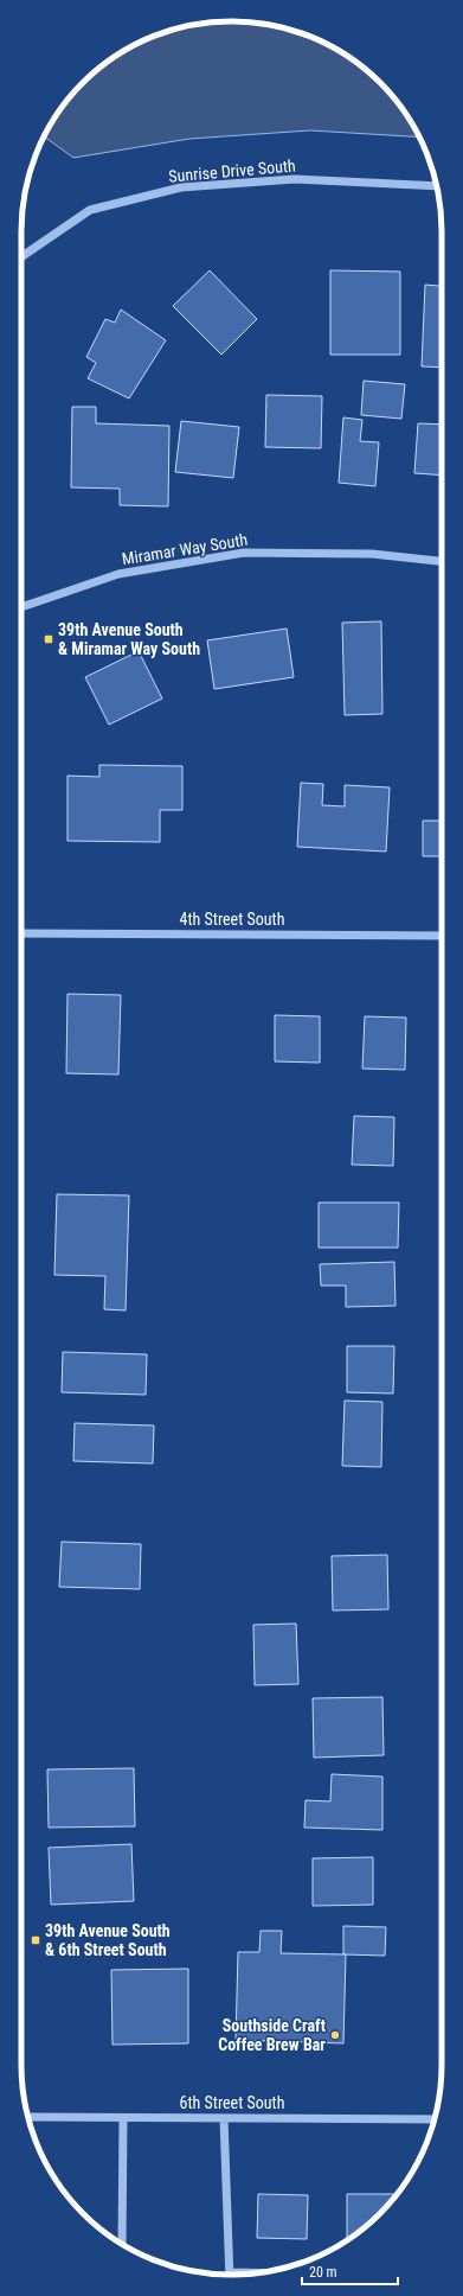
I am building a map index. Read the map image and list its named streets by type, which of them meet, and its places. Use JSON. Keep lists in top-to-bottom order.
{
  "streets": {
    "street": [
      "Sunrise Drive South",
      "Miramar Way South",
      "4th Street South",
      "6th Street South"
    ]
  },
  "places": {
    "transit": ["39th Avenue South & Miramar Way South", "39th Avenue South & 6th Street South"],
    "other": ["Southside Craft Coffee Brew Bar"]
  },
  "scale_bar": "20 m"
}
